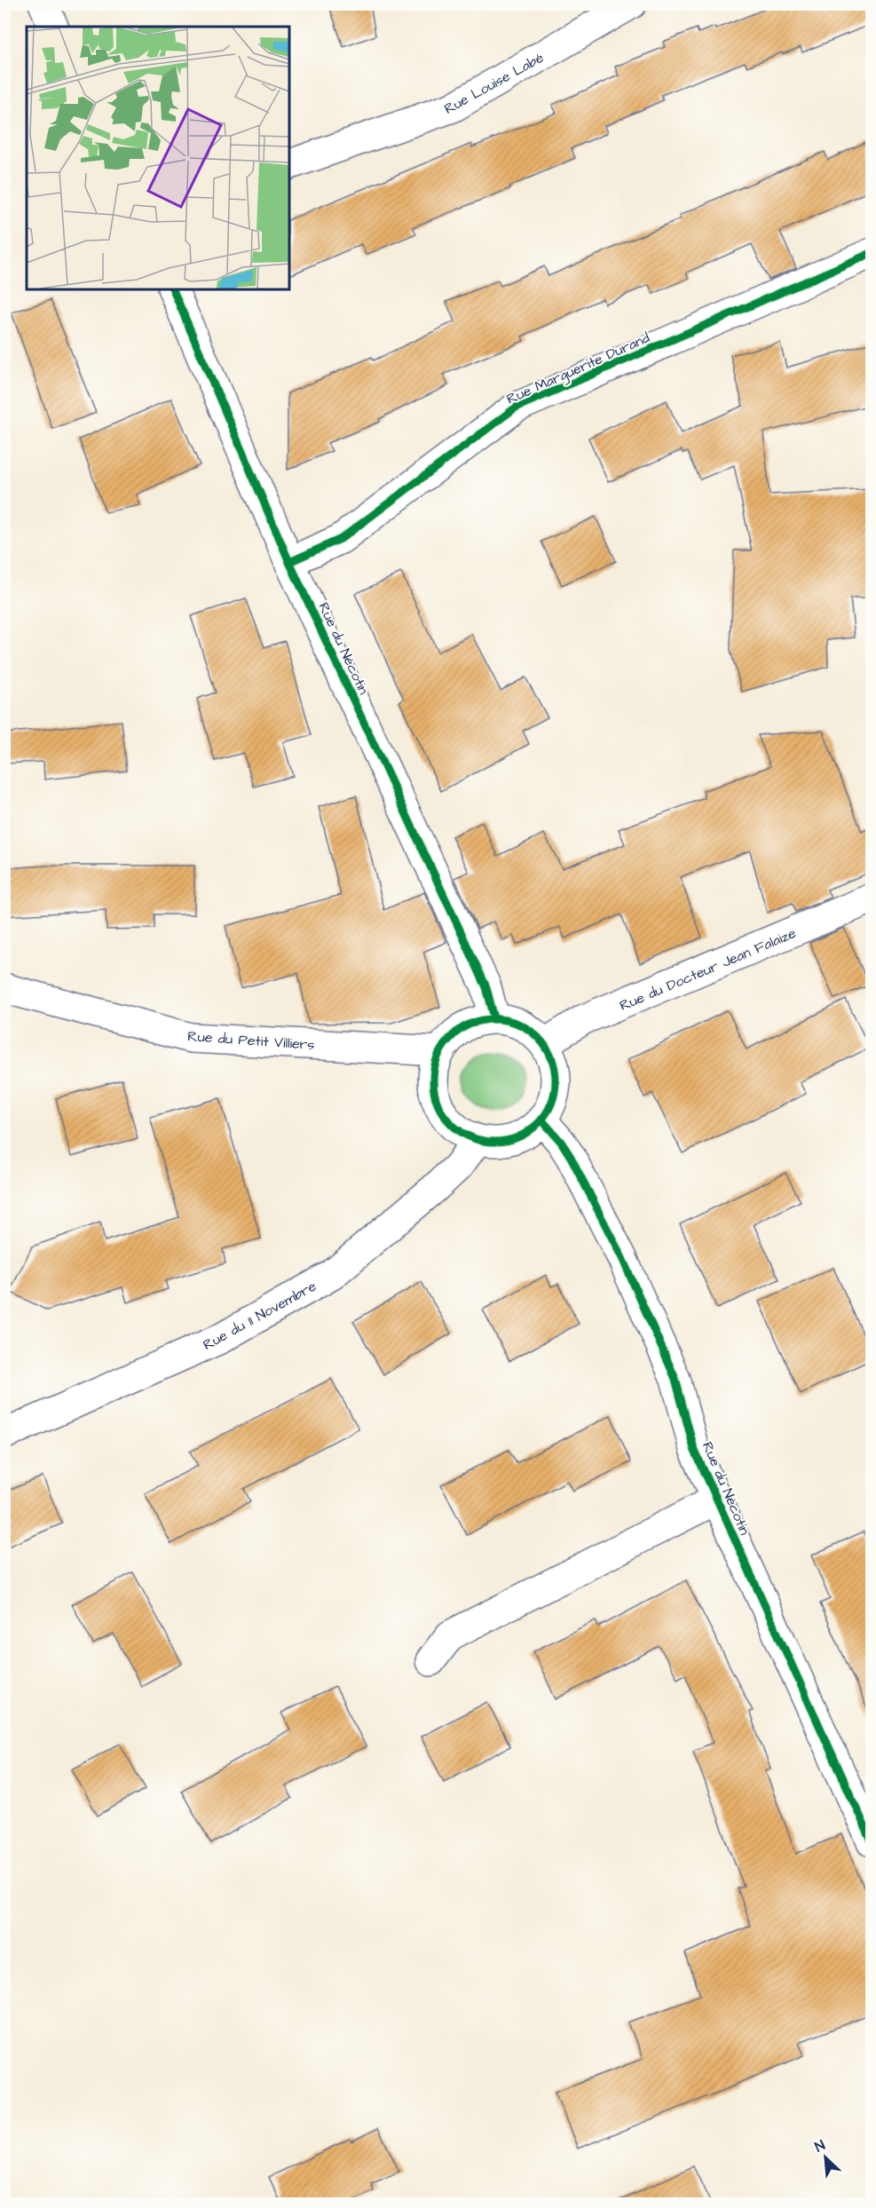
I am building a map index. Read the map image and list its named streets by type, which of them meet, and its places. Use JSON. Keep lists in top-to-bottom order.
{
  "streets": {
    "street": [
      "Rue Louise Labé",
      "Rue Marguerite Durand",
      "Rue du Nécotin",
      "Rue du Docteur Jean Falaize",
      "Rue du Petit Villiers",
      "Rue du 11 Novembre"
    ]
  },
  "crossings": [
    ["Rue Marguerite Durand", "Rue du Nécotin"],
    ["Rue du Nécotin", "Rue du Docteur Jean Falaize"],
    ["Rue du Nécotin", "Rue du Petit Villiers"],
    ["Rue du Nécotin", "Rue du 11 Novembre"],
    ["Rue du Docteur Jean Falaize", "Rue du Petit Villiers"],
    ["Rue du Docteur Jean Falaize", "Rue du 11 Novembre"],
    ["Rue du Petit Villiers", "Rue du 11 Novembre"]
  ],
  "north": "top left"
}
